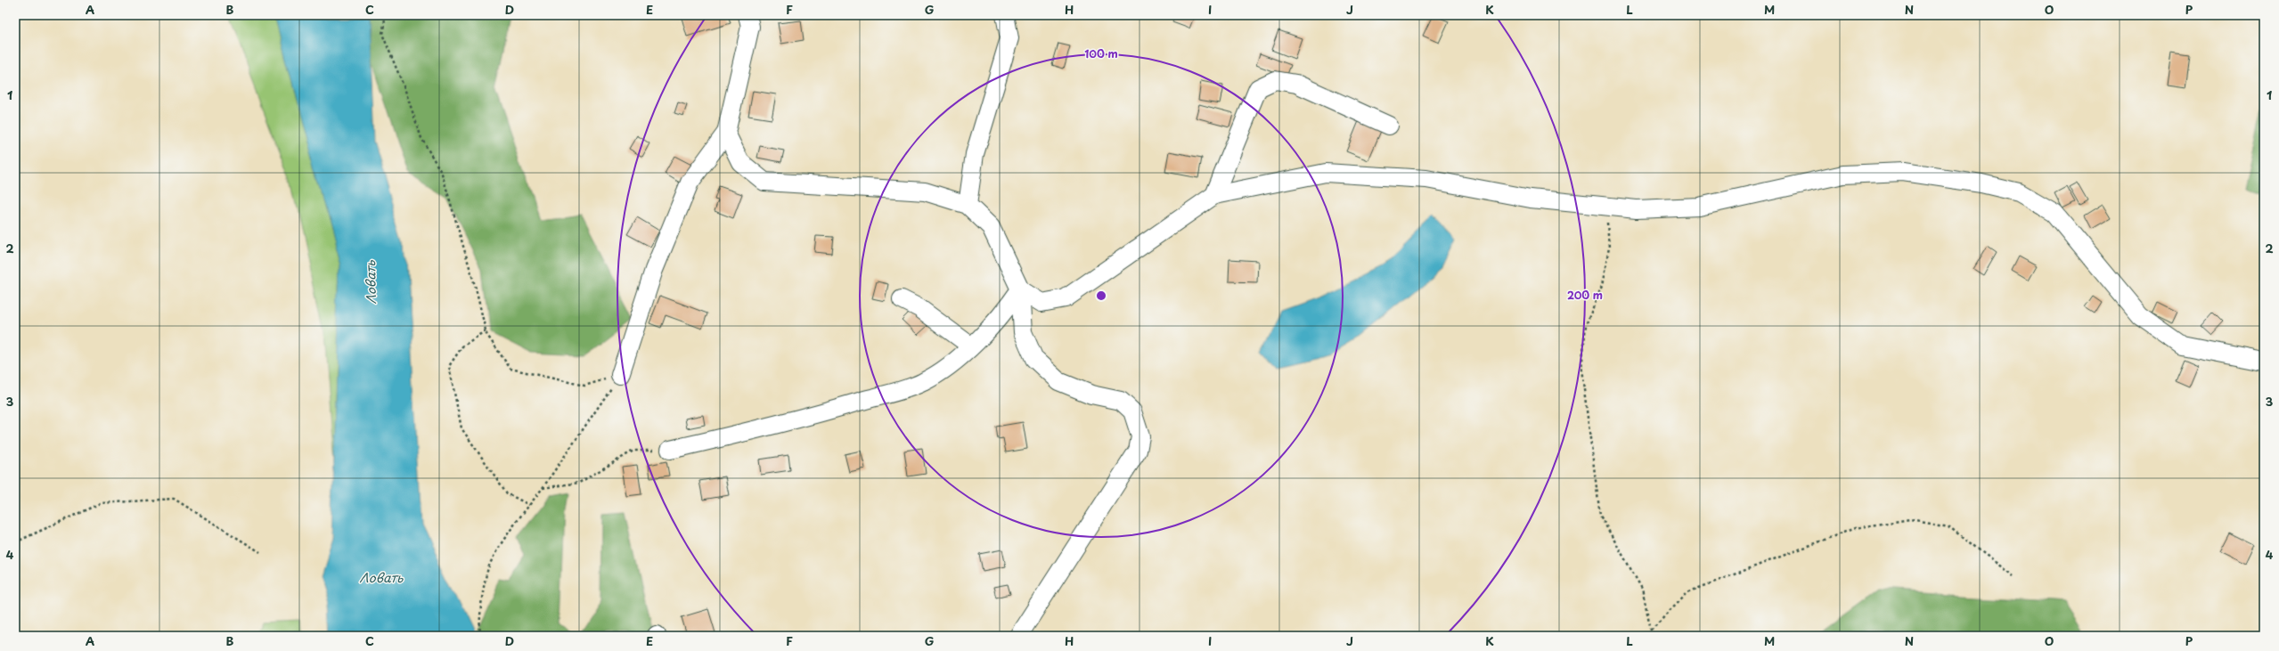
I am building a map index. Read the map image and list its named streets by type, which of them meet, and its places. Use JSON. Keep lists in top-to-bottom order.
{
  "water": ["Ловать"],
  "grid": {
    "columns": [
      "A",
      "B",
      "C",
      "D",
      "E",
      "F",
      "G",
      "H",
      "I",
      "J",
      "K",
      "L",
      "M",
      "N",
      "O",
      "P"
    ],
    "rows": [
      "1",
      "2",
      "3",
      "4"
    ]
  },
  "rings": ["100 m", "200 m"]
}
